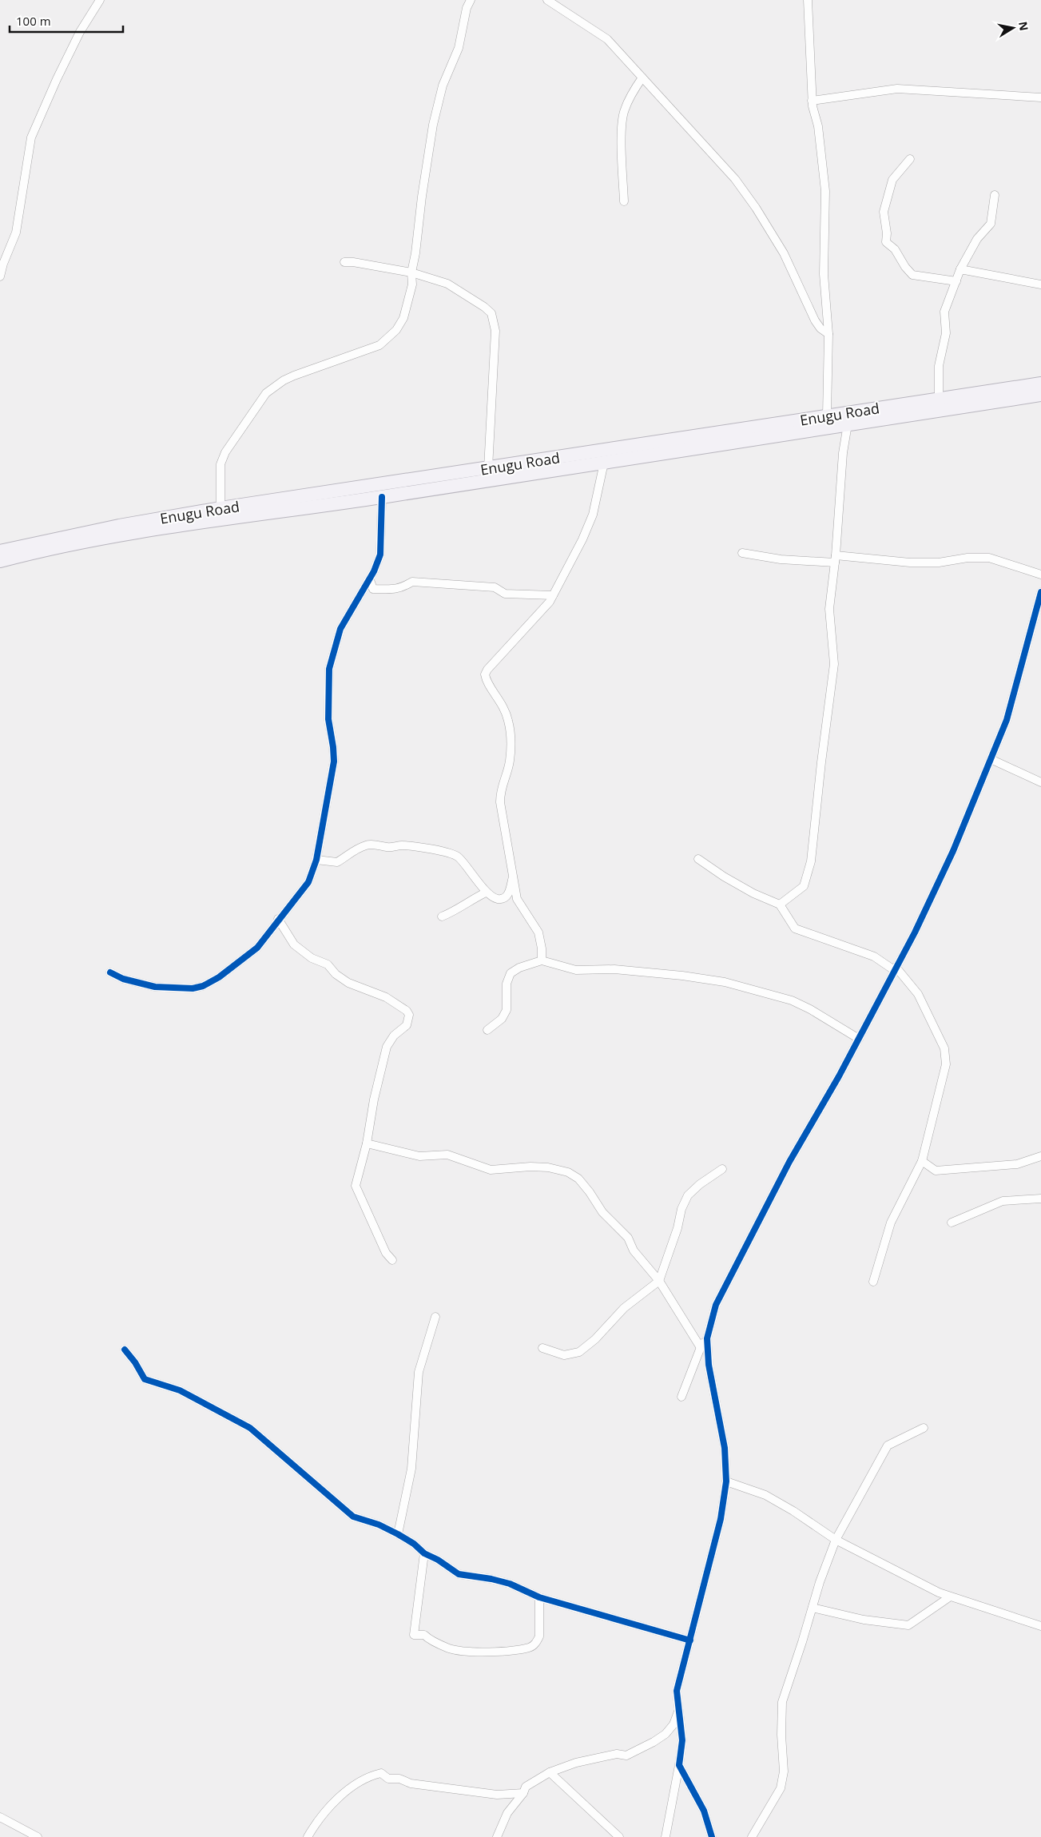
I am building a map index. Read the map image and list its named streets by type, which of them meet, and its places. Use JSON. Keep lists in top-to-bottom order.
{
  "streets": {
    "main road": ["Enugu Road"]
  },
  "scale_bar": "100 m",
  "north": "right"
}
